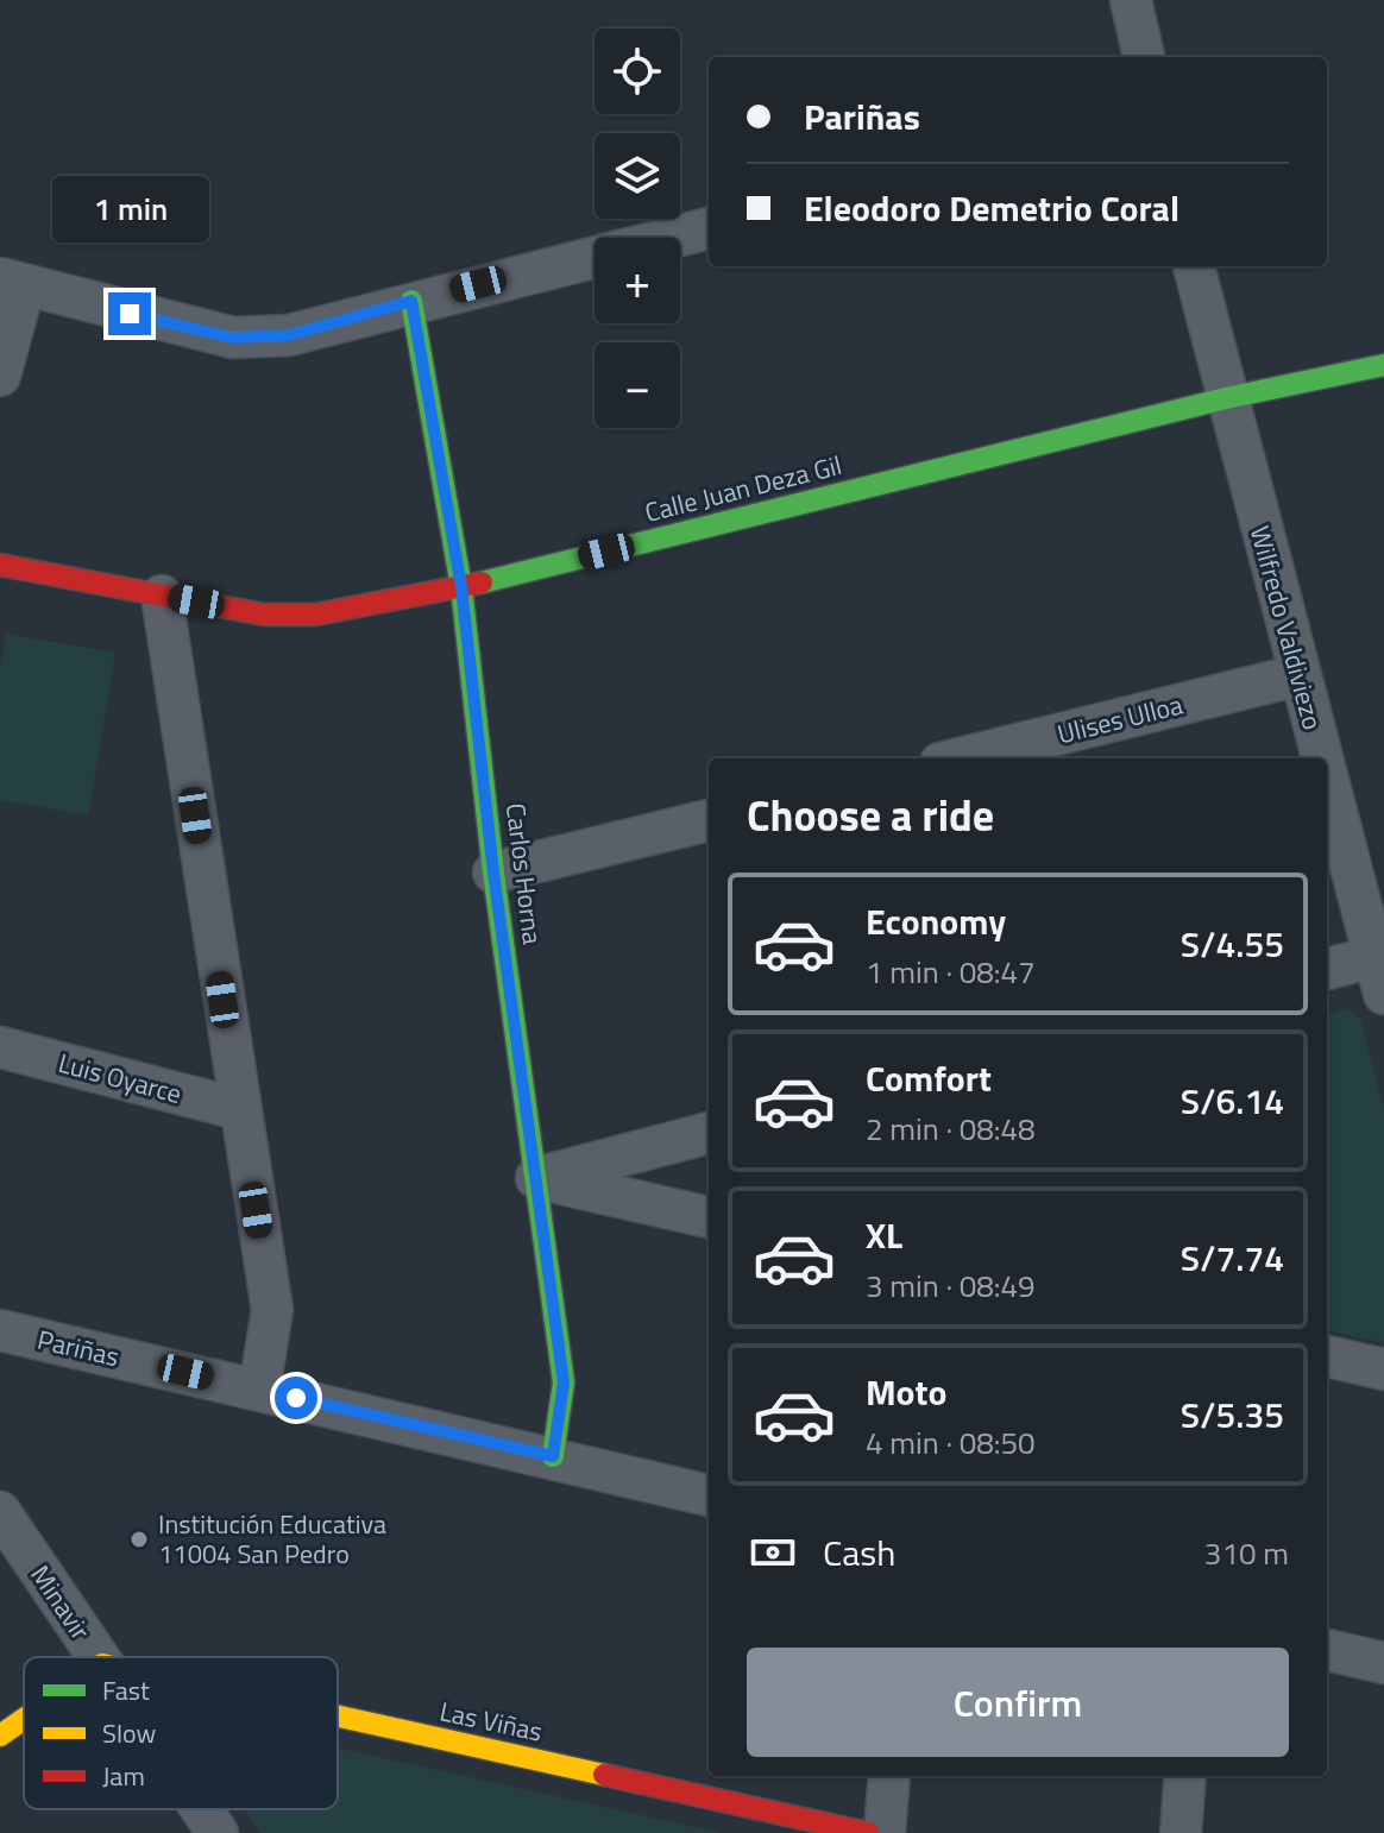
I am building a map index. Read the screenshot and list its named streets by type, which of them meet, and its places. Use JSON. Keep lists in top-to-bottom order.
{
  "streets": {
    "street": [
      "Calle Juan Deza Gil",
      "Wilfredo Valdiviezo",
      "Ulises Ulloa",
      "Carlos Horna",
      "Luis Oyarce",
      "Pariñas",
      "Minavir",
      "Las Viñas"
    ]
  },
  "crossings": [
    ["Calle Juan Deza Gil", "Wilfredo Valdiviezo"],
    ["Calle Juan Deza Gil", "Carlos Horna"],
    ["Wilfredo Valdiviezo", "Ulises Ulloa"],
    ["Carlos Horna", "Pariñas"]
  ],
  "places": ["Institución Educativa 11004 San Pedro"],
  "legend": ["Fast", "Slow", "Jam"],
  "page": {
    "map_buttons": ["+", "−"],
    "banner": ["Pariñas", "Eleodoro Demetrio Coral"],
    "bubble": "1 min",
    "heading": "Choose a ride",
    "list": [
      {
        "name": "Economy",
        "note": "1 min · 08:47",
        "value": "S/4.55"
      },
      {
        "name": "Comfort",
        "note": "2 min · 08:48",
        "value": "S/6.14"
      },
      {
        "name": "XL",
        "note": "3 min · 08:49",
        "value": "S/7.74"
      },
      {
        "name": "Moto",
        "note": "4 min · 08:50",
        "value": "S/5.35"
      }
    ],
    "pay": ["Cash", "310 m"],
    "buttons": "Confirm"
  }
}
